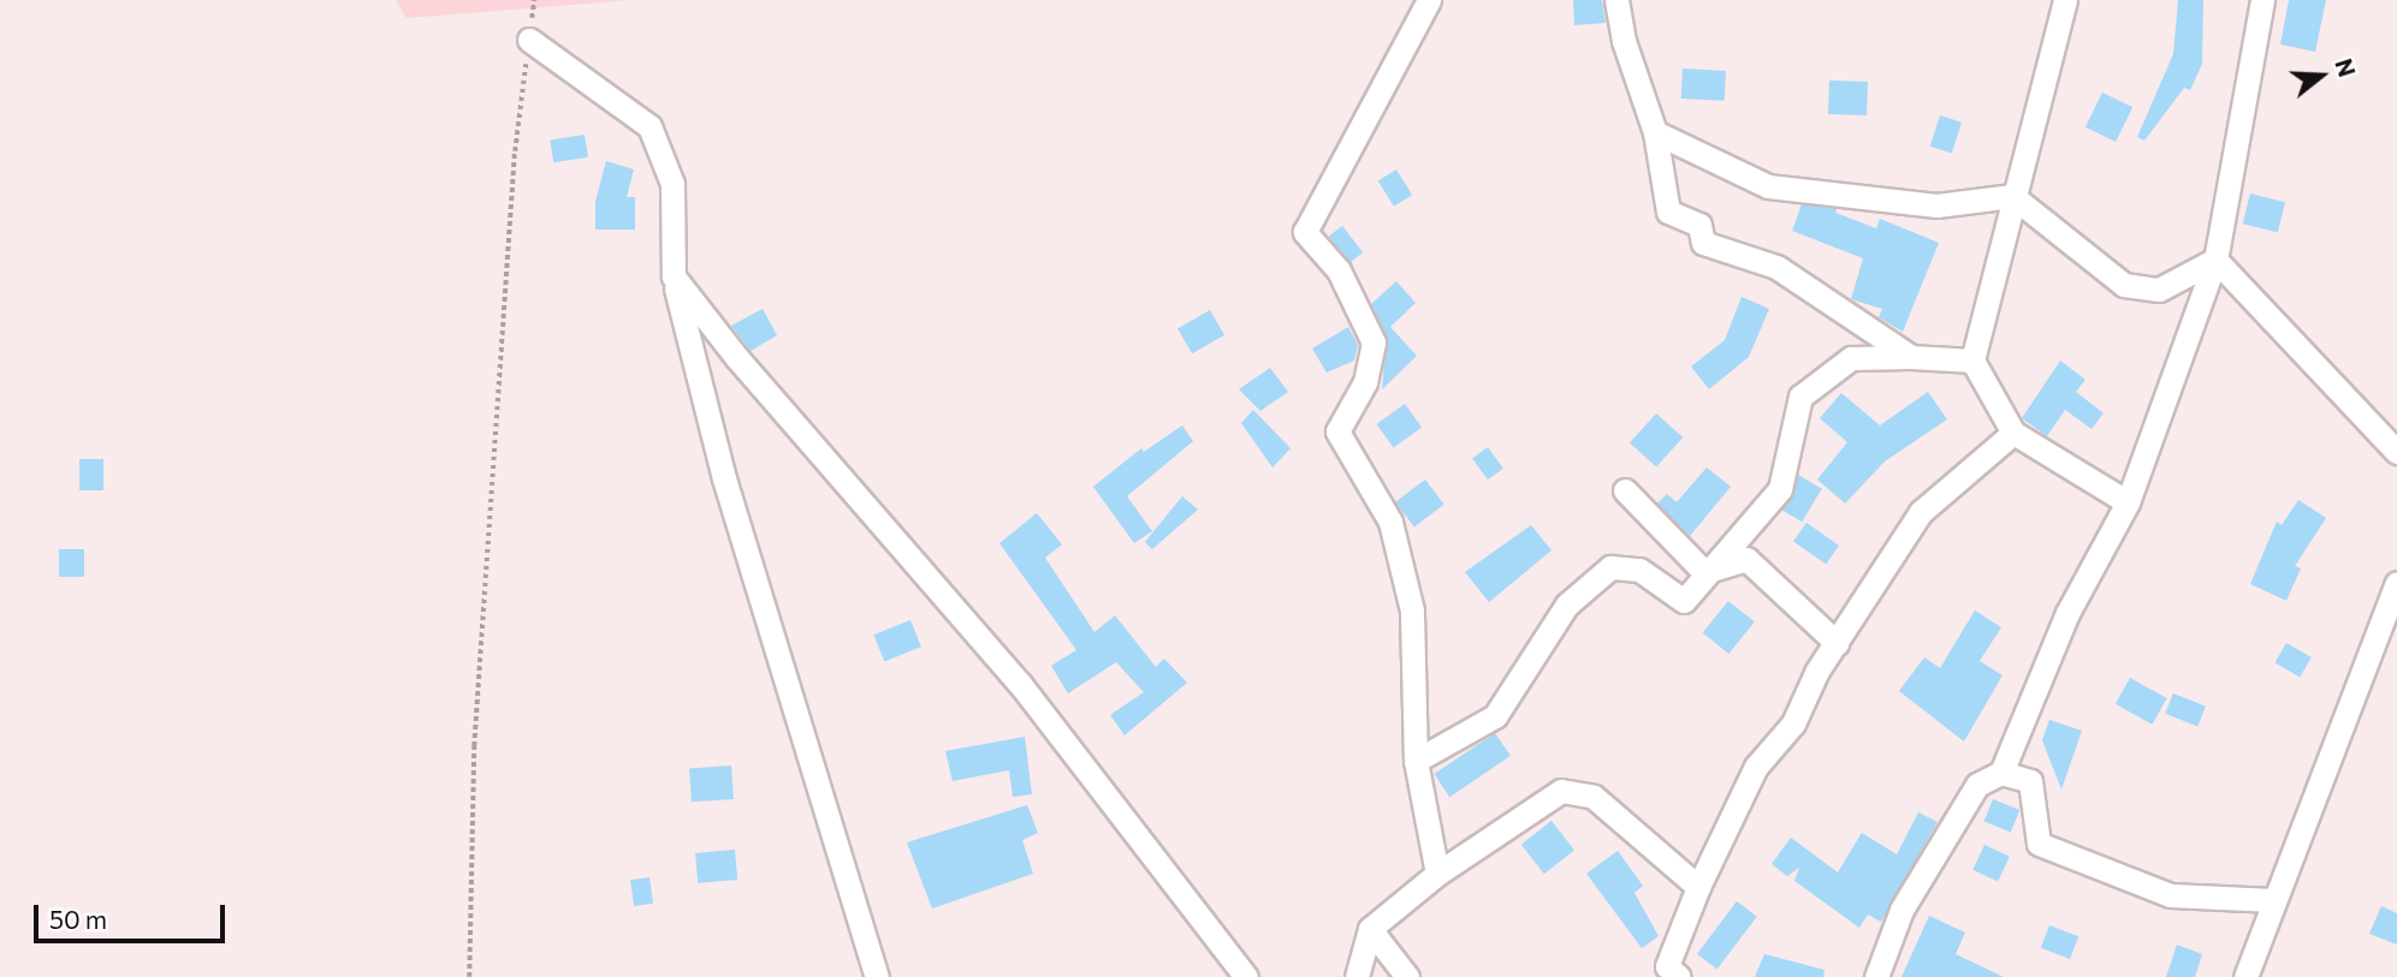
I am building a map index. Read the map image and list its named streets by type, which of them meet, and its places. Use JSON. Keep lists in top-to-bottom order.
{
  "scale_bar": "50 m",
  "north": "right"
}
